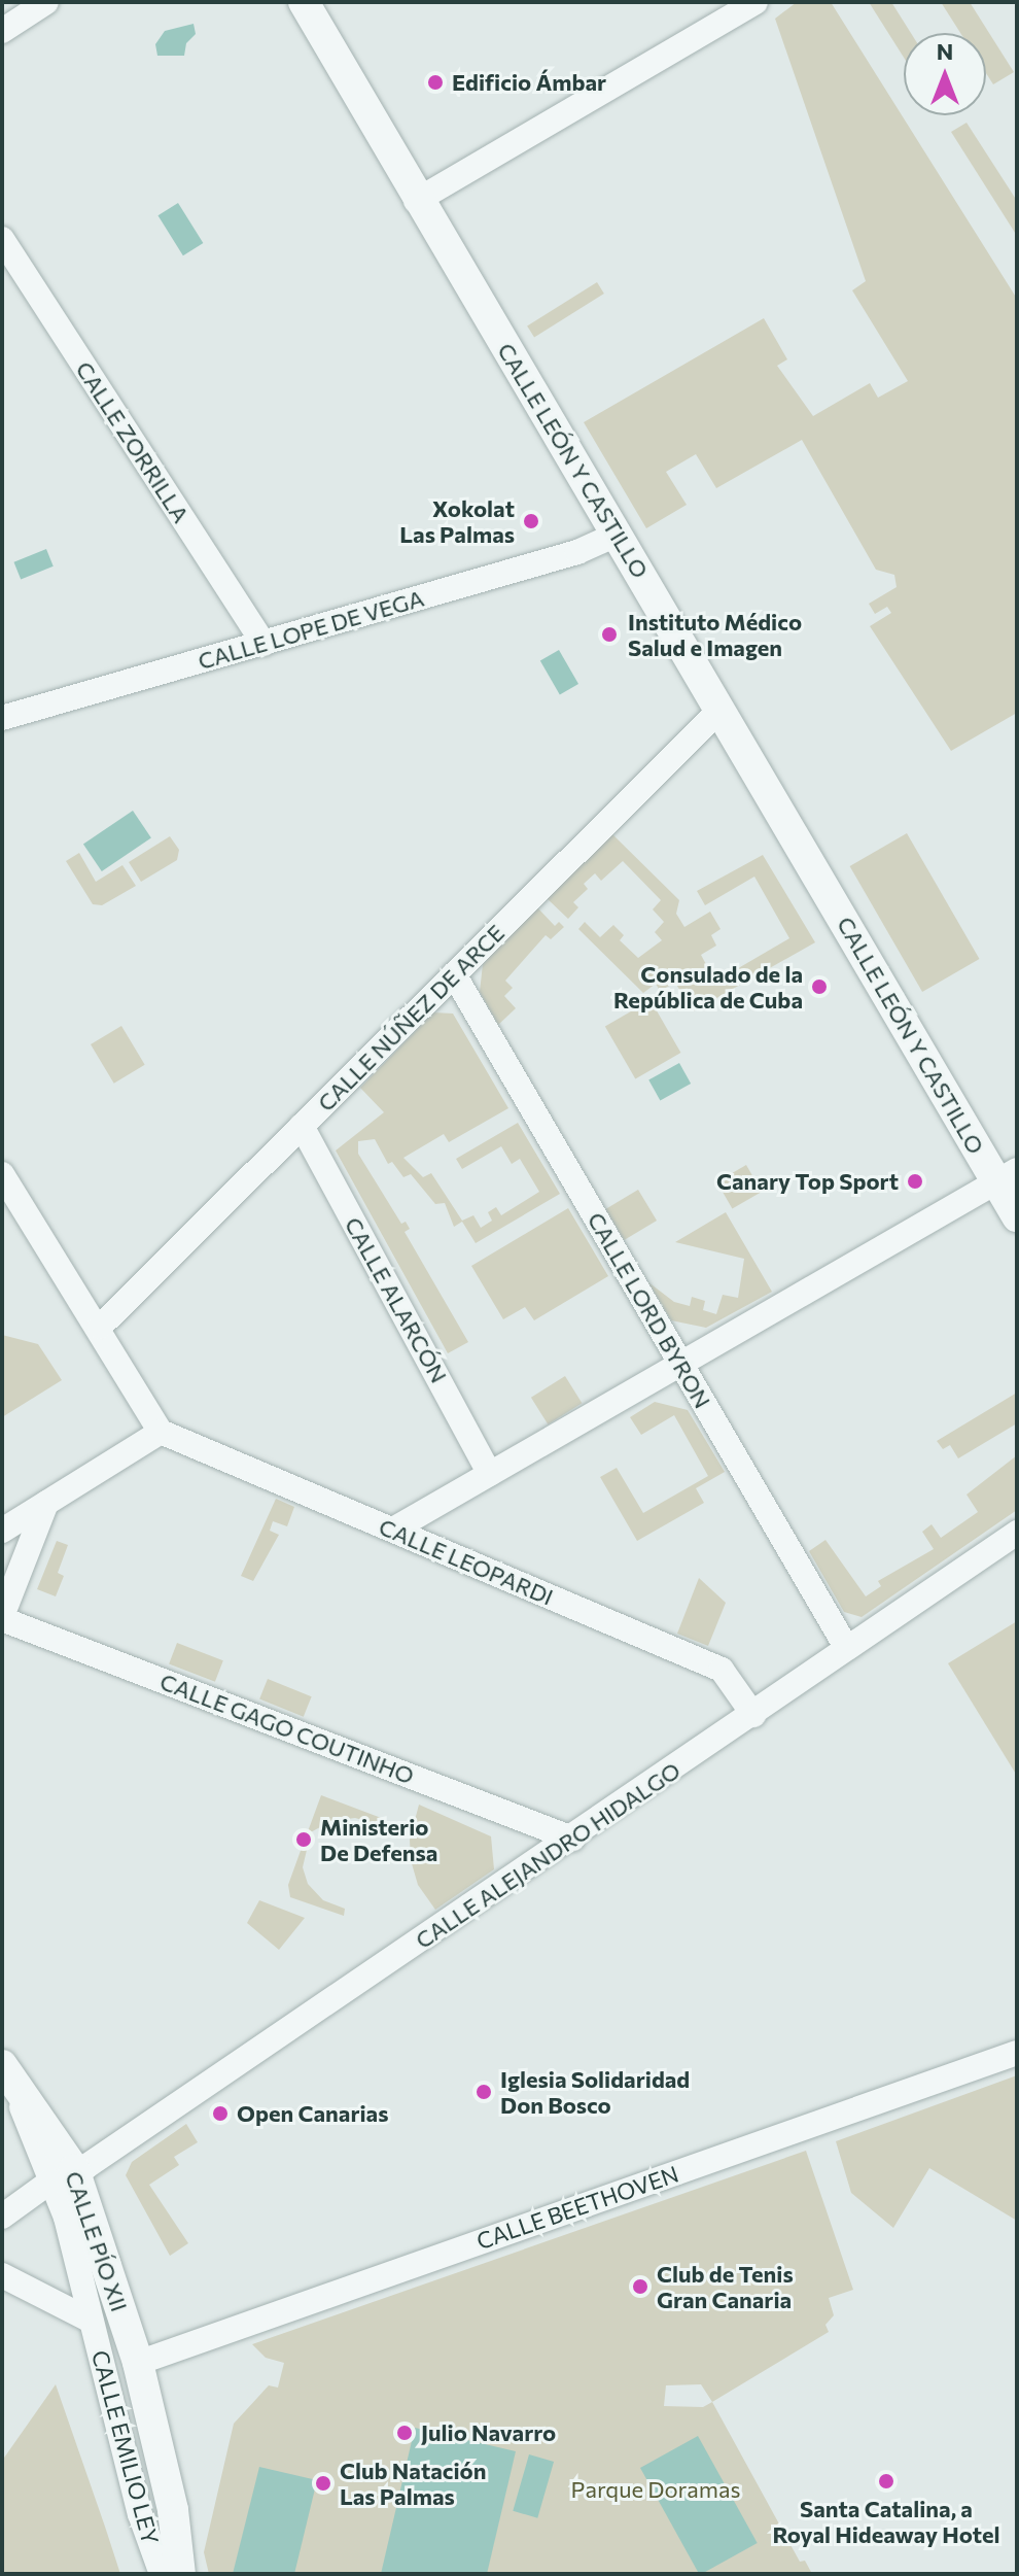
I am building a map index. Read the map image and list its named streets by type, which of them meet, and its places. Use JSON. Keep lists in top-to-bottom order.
{
  "streets": {
    "street": [
      "CALLE ZORRILLA",
      "CALLE LEÓN Y CASTILLO",
      "CALLE LOPE DE VEGA",
      "CALLE NÚÑEZ DE ARCE",
      "CALLE ALARCÓN",
      "CALLE LORD BYRON",
      "CALLE LEOPARDI",
      "CALLE GAGO COUTINHO",
      "CALLE ALEJANDRO HIDALGO",
      "CALLE BEETHOVEN",
      "CALLE PÍO XII",
      "CALLE EMILIO LEY"
    ]
  },
  "crossings": [
    ["CALLE ZORRILLA", "CALLE LOPE DE VEGA"],
    ["CALLE LEÓN Y CASTILLO", "CALLE LOPE DE VEGA"],
    ["CALLE LEÓN Y CASTILLO", "CALLE NÚÑEZ DE ARCE"],
    ["CALLE NÚÑEZ DE ARCE", "CALLE ALARCÓN"],
    ["CALLE NÚÑEZ DE ARCE", "CALLE LORD BYRON"],
    ["CALLE LORD BYRON", "CALLE ALEJANDRO HIDALGO"],
    ["CALLE LEOPARDI", "CALLE ALEJANDRO HIDALGO"],
    ["CALLE GAGO COUTINHO", "CALLE ALEJANDRO HIDALGO"],
    ["CALLE ALEJANDRO HIDALGO", "CALLE PÍO XII"],
    ["CALLE BEETHOVEN", "CALLE PÍO XII"],
    ["CALLE BEETHOVEN", "CALLE EMILIO LEY"],
    ["CALLE PÍO XII", "CALLE EMILIO LEY"]
  ],
  "parks": ["Parque Doramas"],
  "places": [
    "Edificio Ámbar",
    "Xokolat Las Palmas",
    "Instituto Médico Salud e Imagen",
    "Consulado de la República de Cuba",
    "Canary Top Sport",
    "Ministerio De Defensa",
    "Iglesia Solidaridad Don Bosco",
    "Open Canarias",
    "Club de Tenis Gran Canaria",
    "Julio Navarro",
    "Santa Catalina, a Royal Hideaway Hotel",
    "Club Natación Las Palmas"
  ],
  "north": "top"
}
